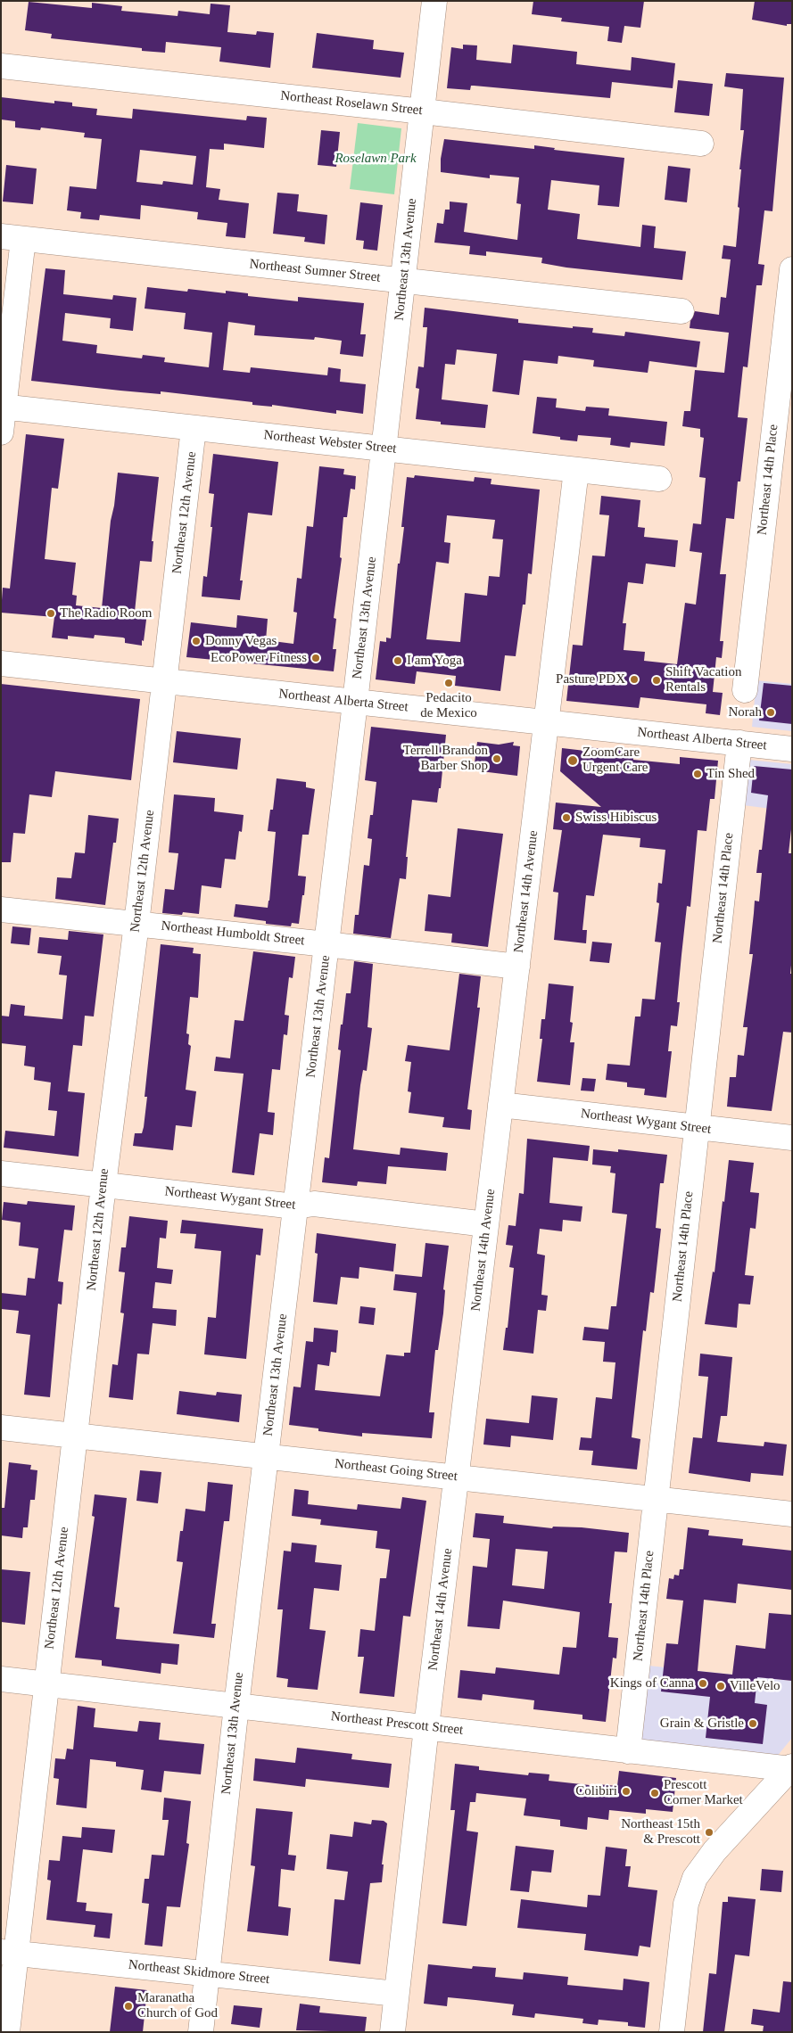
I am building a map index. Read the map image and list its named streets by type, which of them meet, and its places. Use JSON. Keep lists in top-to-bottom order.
{
  "streets": {
    "street": [
      "Northeast Roselawn Street",
      "Northeast 13th Avenue",
      "Northeast Sumner Street",
      "Northeast Webster Street",
      "Northeast 14th Place",
      "Northeast 12th Avenue",
      "Northeast Alberta Street",
      "Northeast 14th Avenue",
      "Northeast Humboldt Street",
      "Northeast Wygant Street",
      "Northeast Going Street",
      "Northeast Prescott Street",
      "Northeast Skidmore Street"
    ]
  },
  "crossings": [
    ["Northeast Roselawn Street", "Northeast 13th Avenue"],
    ["Northeast 13th Avenue", "Northeast Sumner Street"],
    ["Northeast 13th Avenue", "Northeast Webster Street"],
    ["Northeast 13th Avenue", "Northeast Alberta Street"],
    ["Northeast 13th Avenue", "Northeast Humboldt Street"],
    ["Northeast 13th Avenue", "Northeast Wygant Street"],
    ["Northeast 13th Avenue", "Northeast Going Street"],
    ["Northeast 13th Avenue", "Northeast Prescott Street"],
    ["Northeast 13th Avenue", "Northeast Skidmore Street"],
    ["Northeast Webster Street", "Northeast 12th Avenue"],
    ["Northeast Webster Street", "Northeast 14th Avenue"],
    ["Northeast 14th Place", "Northeast Alberta Street"],
    ["Northeast 14th Place", "Northeast Wygant Street"],
    ["Northeast 14th Place", "Northeast Going Street"],
    ["Northeast 14th Place", "Northeast Prescott Street"],
    ["Northeast 12th Avenue", "Northeast Alberta Street"],
    ["Northeast 12th Avenue", "Northeast Humboldt Street"],
    ["Northeast 12th Avenue", "Northeast Wygant Street"],
    ["Northeast 12th Avenue", "Northeast Going Street"],
    ["Northeast 12th Avenue", "Northeast Prescott Street"],
    ["Northeast 12th Avenue", "Northeast Skidmore Street"],
    ["Northeast Alberta Street", "Northeast 14th Avenue"],
    ["Northeast 14th Avenue", "Northeast Humboldt Street"],
    ["Northeast 14th Avenue", "Northeast Wygant Street"],
    ["Northeast 14th Avenue", "Northeast Going Street"],
    ["Northeast 14th Avenue", "Northeast Prescott Street"],
    ["Northeast 14th Avenue", "Northeast Skidmore Street"]
  ],
  "parks": ["Roselawn Park"],
  "places": [
    "The Radio Room",
    "Donny Vegas",
    "EcoPower Fitness",
    "I am Yoga",
    "Pasture PDX",
    "Shift Vacation Rentals",
    "Pedacito de Mexico",
    "Norah",
    "Terrell Brandon Barber Shop",
    "ZoomCare Urgent Care",
    "Tin Shed",
    "Swiss Hibiscus",
    "Kings of Canna",
    "VilleVelo",
    "Grain & Gristle",
    "Colibiri",
    "Prescott Corner Market",
    "Northeast 15th & Prescott",
    "Maranatha Church of God"
  ]
}
